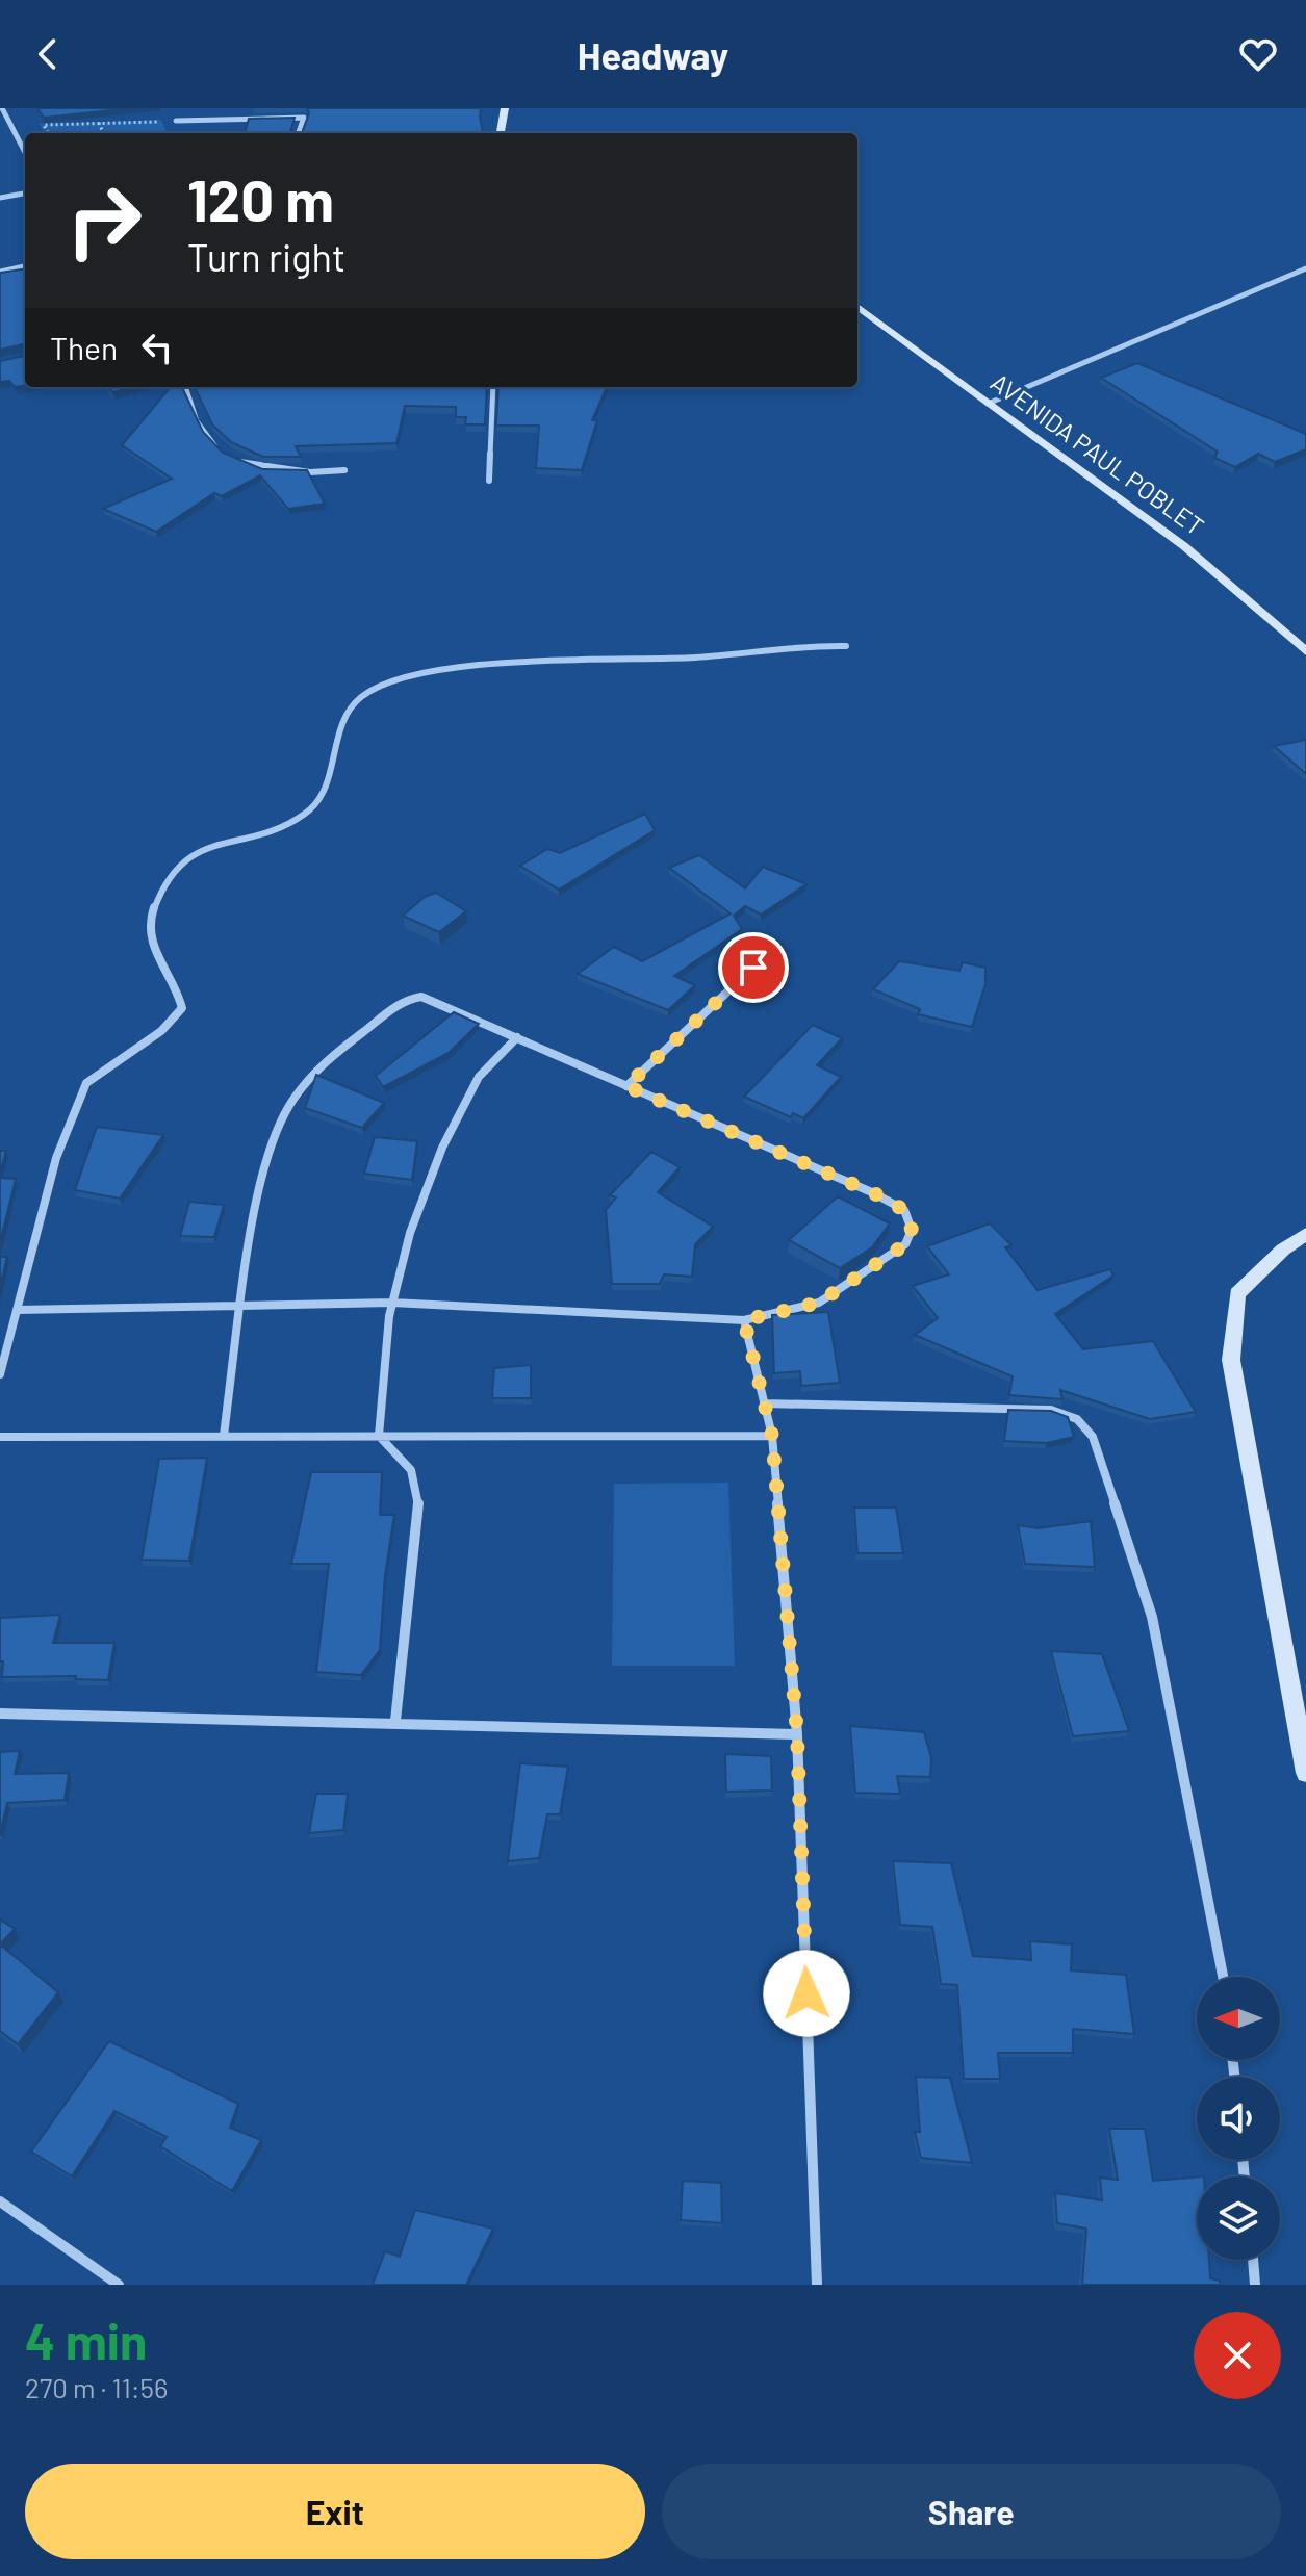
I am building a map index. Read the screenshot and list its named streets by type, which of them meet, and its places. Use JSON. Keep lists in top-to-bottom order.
{
  "streets": {
    "main road": ["AVENIDA PAUL POBLET"]
  },
  "north": "left",
  "page": {
    "header": "Headway",
    "turn": ["120 m", "Turn right"],
    "then": "Then",
    "heading": ["4 min", "270 m · 11:56"],
    "buttons": ["Exit", "Share"]
  }
}
